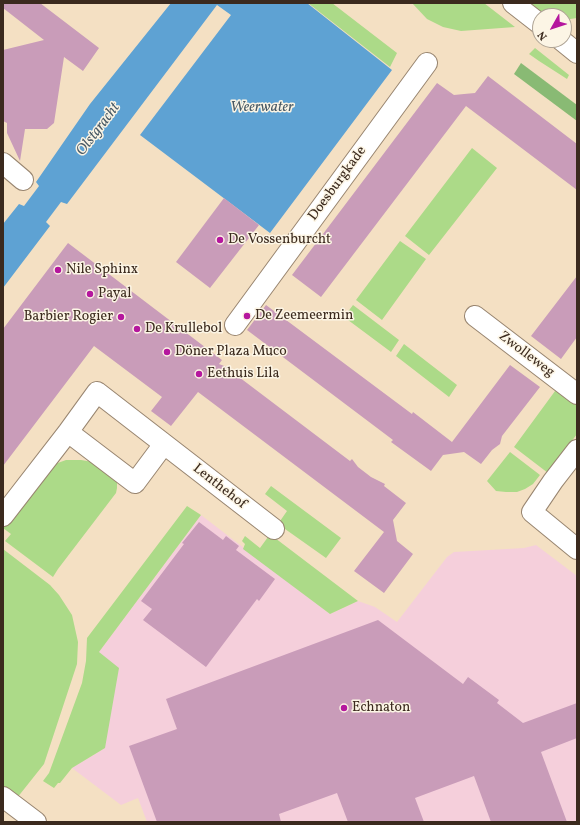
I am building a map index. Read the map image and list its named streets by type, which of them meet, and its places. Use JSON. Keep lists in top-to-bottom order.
{
  "streets": {
    "street": ["Doesburgkade", "Zwolleweg", "Lenthehof"]
  },
  "water": ["Weerwater", "Olstgracht"],
  "places": [
    "De Vossenburcht",
    "Nile Sphinx",
    "Payal",
    "De Zeemeermin",
    "Barbier Rogier",
    "De Krullebol",
    "Döner Plaza Muco",
    "Eethuis Lila",
    "Echnaton"
  ],
  "north": "bottom left"
}
